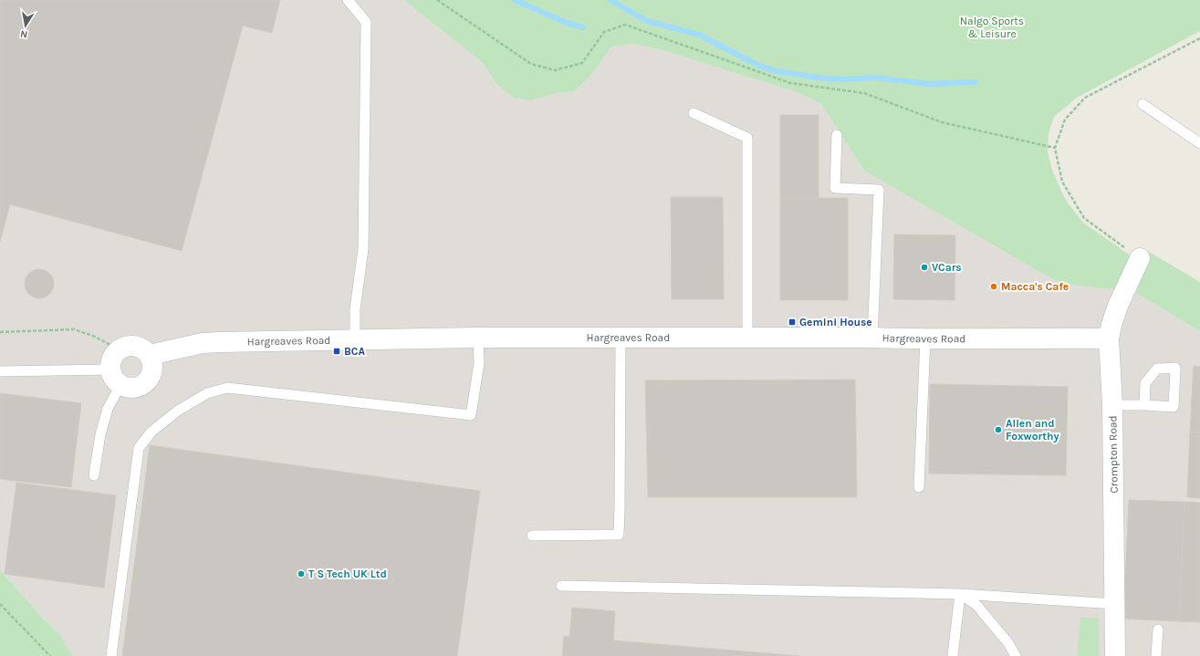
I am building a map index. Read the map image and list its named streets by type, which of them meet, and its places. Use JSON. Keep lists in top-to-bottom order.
{
  "streets": {
    "street": ["Hargreaves Road", "Crompton Road"]
  },
  "crossings": [
    ["Hargreaves Road", "Crompton Road"]
  ],
  "parks": ["Nalgo Sports & Leisure"],
  "places": {
    "other": [
      "VCars",
      "Macca's Cafe",
      "Allen and Foxworthy",
      "T S Tech UK Ltd"
    ],
    "transit": ["Gemini House", "BCA"]
  },
  "north": "bottom"
}
